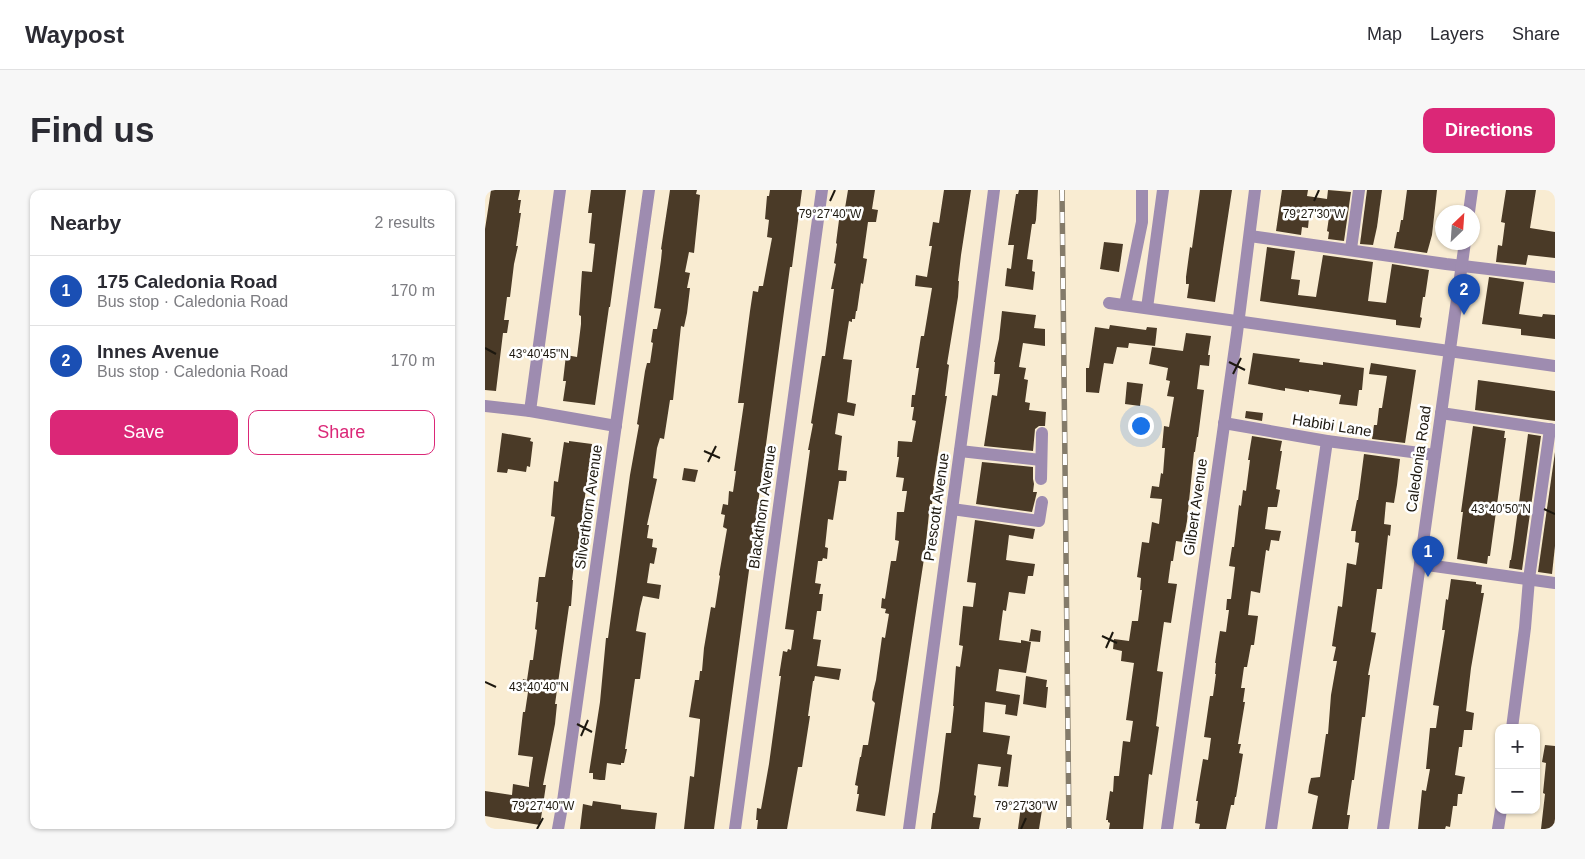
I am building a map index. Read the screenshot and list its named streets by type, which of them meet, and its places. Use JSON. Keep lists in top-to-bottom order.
{
  "streets": {
    "street": [
      "Habibi Lane",
      "Caledonia Road",
      "Silverthorn Avenue",
      "Blackthorn Avenue",
      "Prescott Avenue",
      "Gilbert Avenue"
    ]
  },
  "crossings": [
    ["Habibi Lane", "Caledonia Road"],
    ["Habibi Lane", "Gilbert Avenue"]
  ],
  "north": "top right",
  "page": {
    "header": "Waypost",
    "nav": ["Map", "Layers", "Share"],
    "buttons": [
      "Directions",
      ["Save", "Share"]
    ],
    "title": "Find us",
    "heading": ["Nearby", "2 results"],
    "list": [
      {
        "mark": "1",
        "name": "175 Caledonia Road",
        "note": "Bus stop · Caledonia Road",
        "value": "170 m"
      },
      {
        "mark": "2",
        "name": "Innes Avenue",
        "note": "Bus stop · Caledonia Road",
        "value": "170 m"
      }
    ],
    "pins": ["2", "1"],
    "map_buttons": ["+", "−"]
  },
  "coordinates": [
    "79°27'40\"W",
    "79°27'30\"W",
    "43°40'45\"N",
    "43°40'50\"N",
    "43°40'40\"N"
  ]
}
